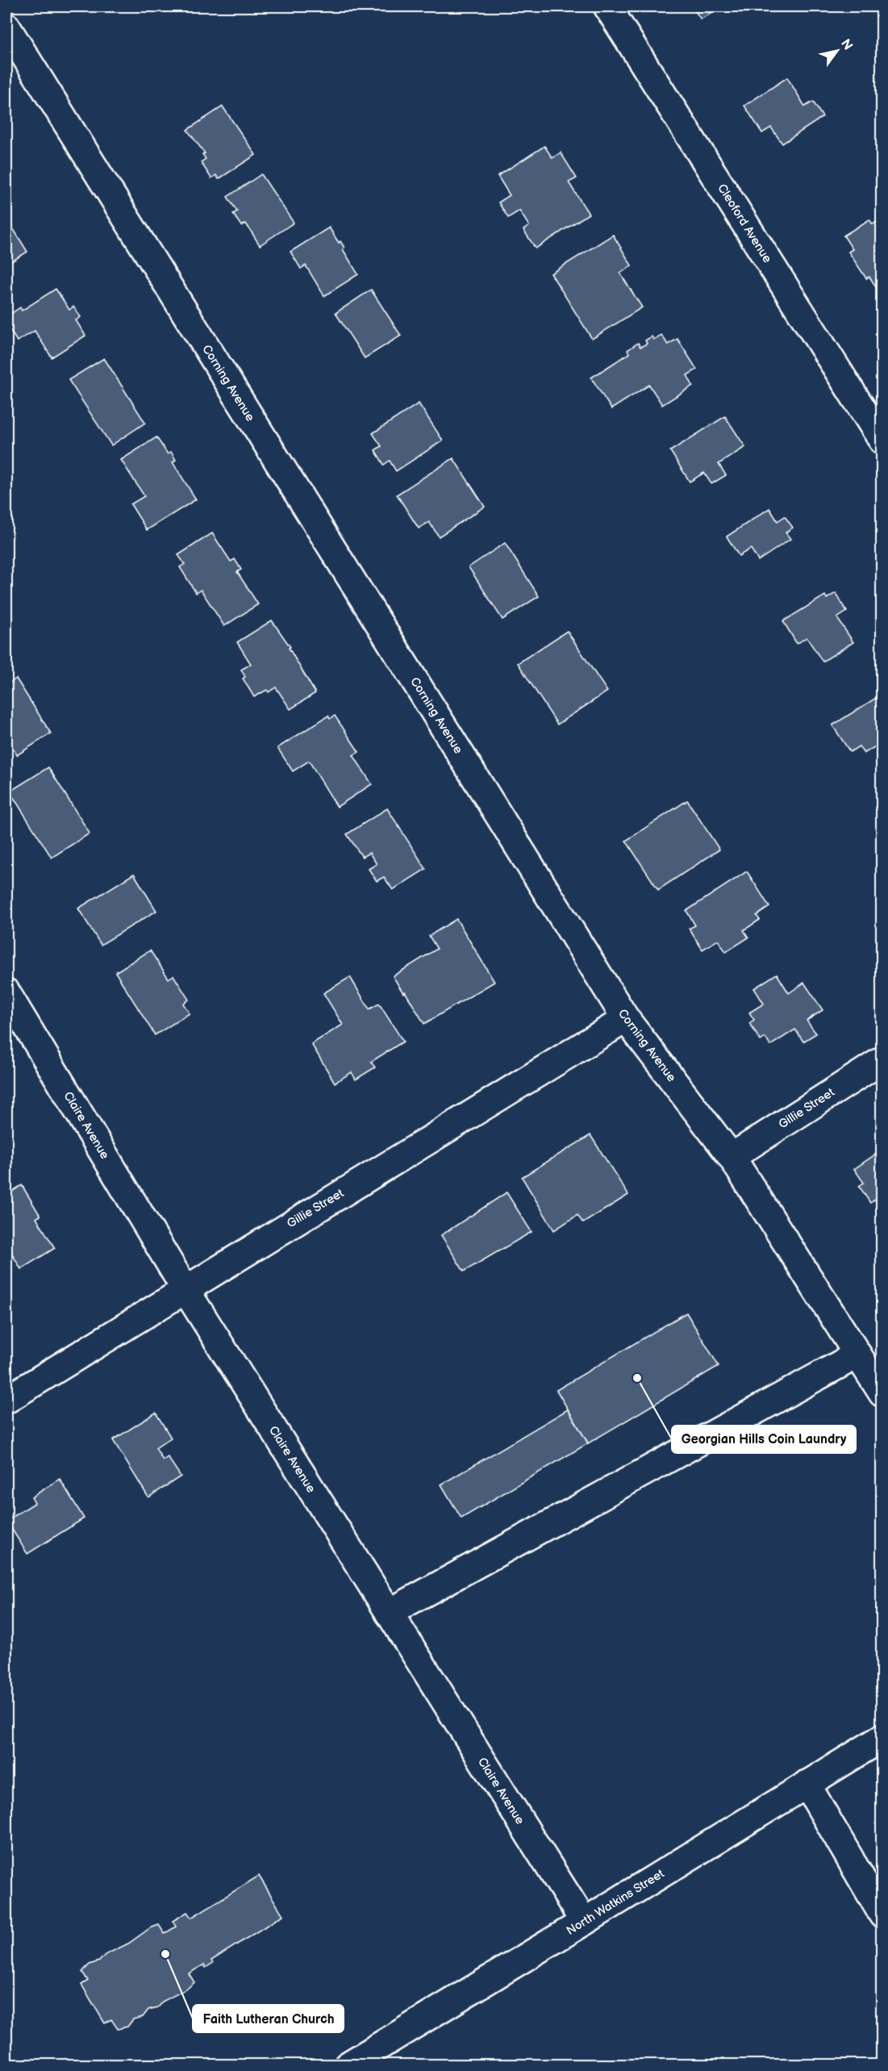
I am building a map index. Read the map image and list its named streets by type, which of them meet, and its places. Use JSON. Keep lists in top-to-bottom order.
{
  "streets": {
    "street": [
      "Cleoford Avenue",
      "Corning Avenue",
      "Gillie Street",
      "Claire Avenue",
      "North Watkins Street"
    ]
  },
  "crossings": [
    ["Corning Avenue", "Gillie Street"],
    ["Gillie Street", "Claire Avenue"],
    ["Claire Avenue", "North Watkins Street"]
  ],
  "places": ["Georgian Hills Coin Laundry", "Faith Lutheran Church"],
  "north": "top right"
}
